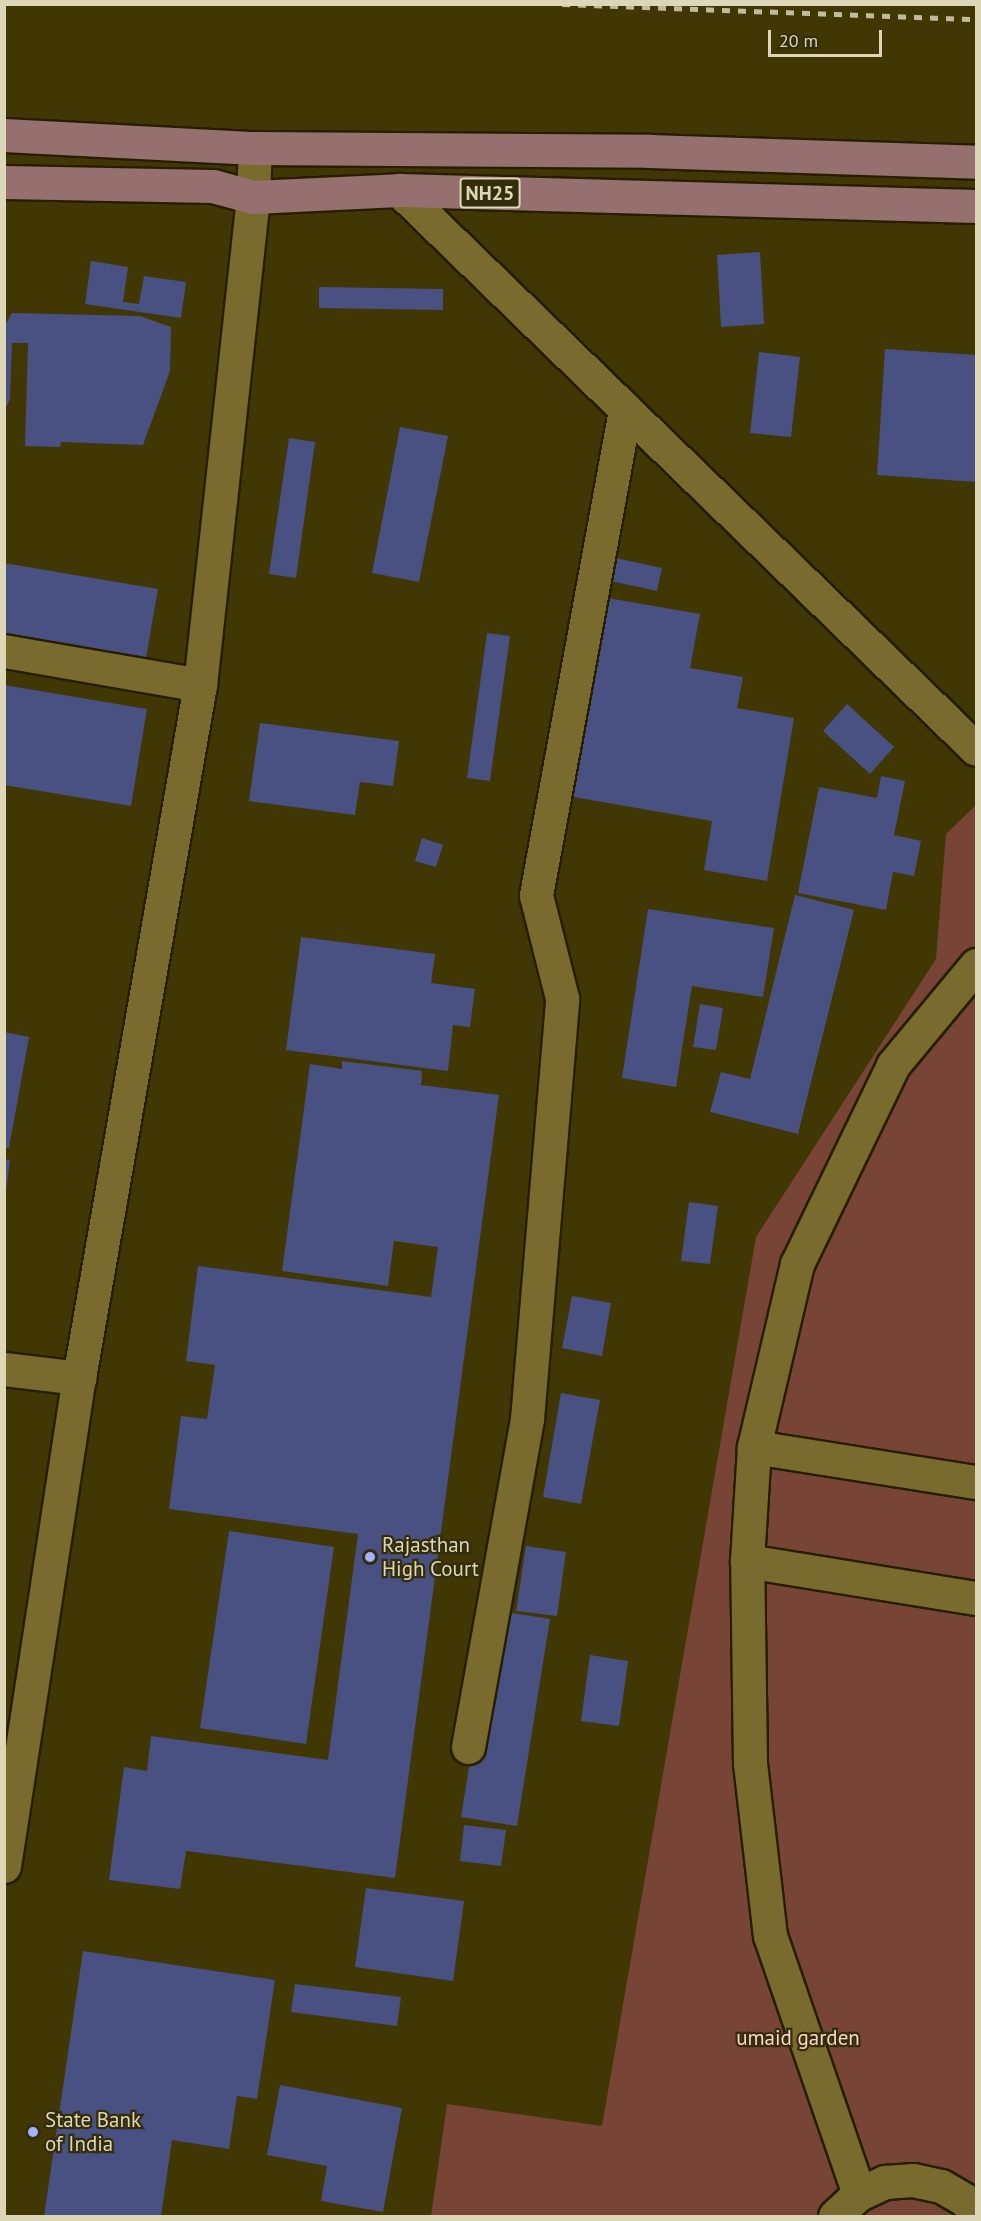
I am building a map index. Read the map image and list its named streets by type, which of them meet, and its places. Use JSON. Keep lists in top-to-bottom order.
{
  "streets": {
    "main road": ["NH25"]
  },
  "parks": ["umaid garden"],
  "places": ["Rajasthan High Court", "State Bank of India"],
  "scale_bar": "20 m"
}
